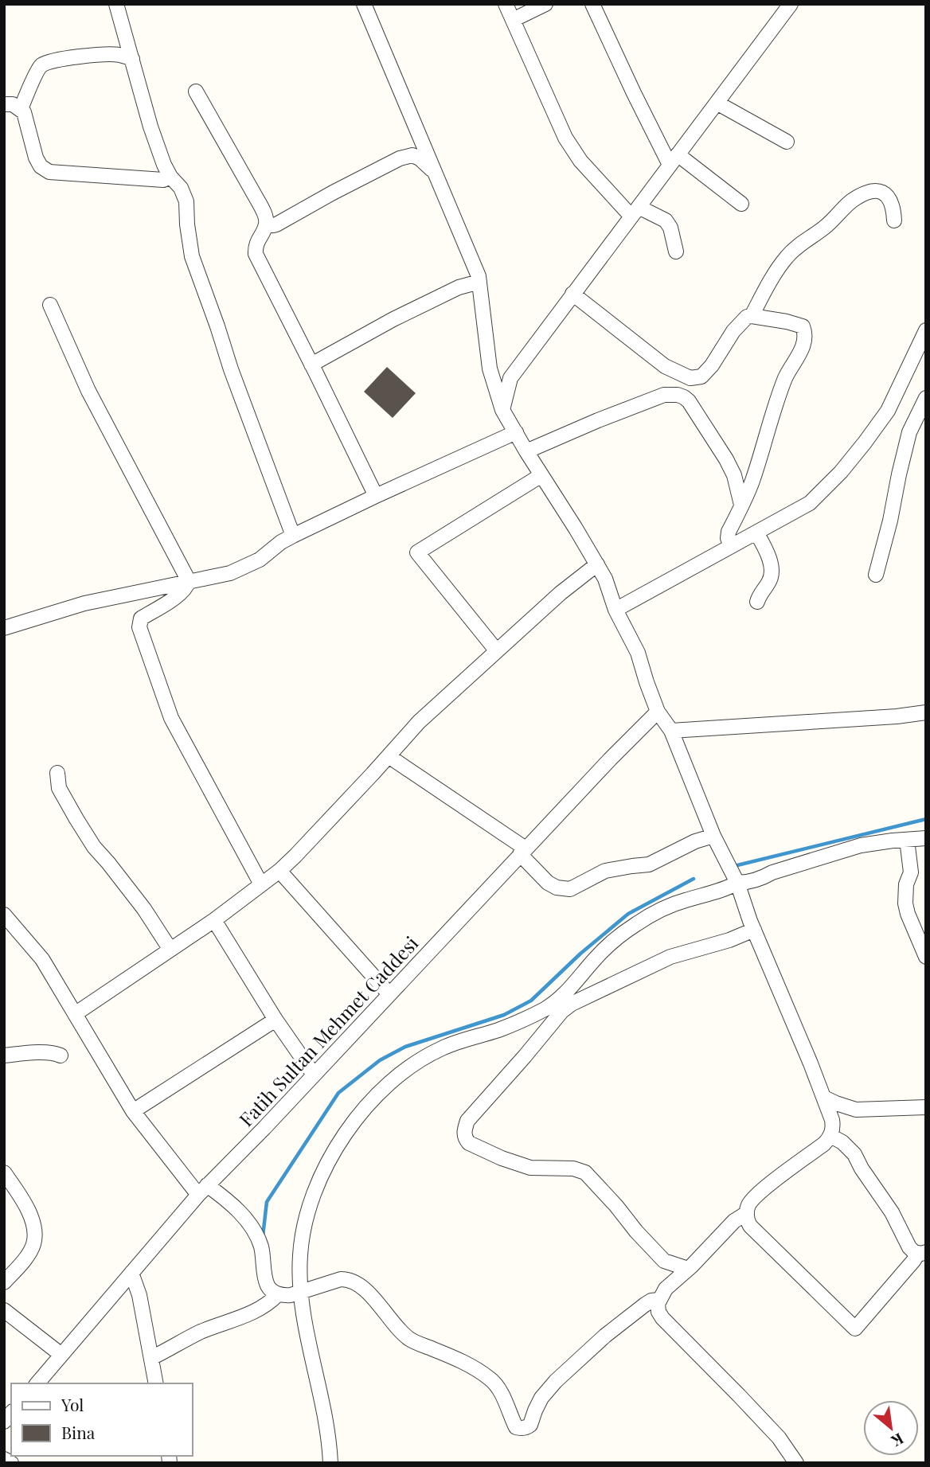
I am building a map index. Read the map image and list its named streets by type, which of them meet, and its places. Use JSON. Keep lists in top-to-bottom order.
{
  "streets": {
    "street": ["Fatih Sultan Mehmet Caddesi"]
  },
  "legend": ["Yol", "Bina"],
  "north": "bottom right"
}
